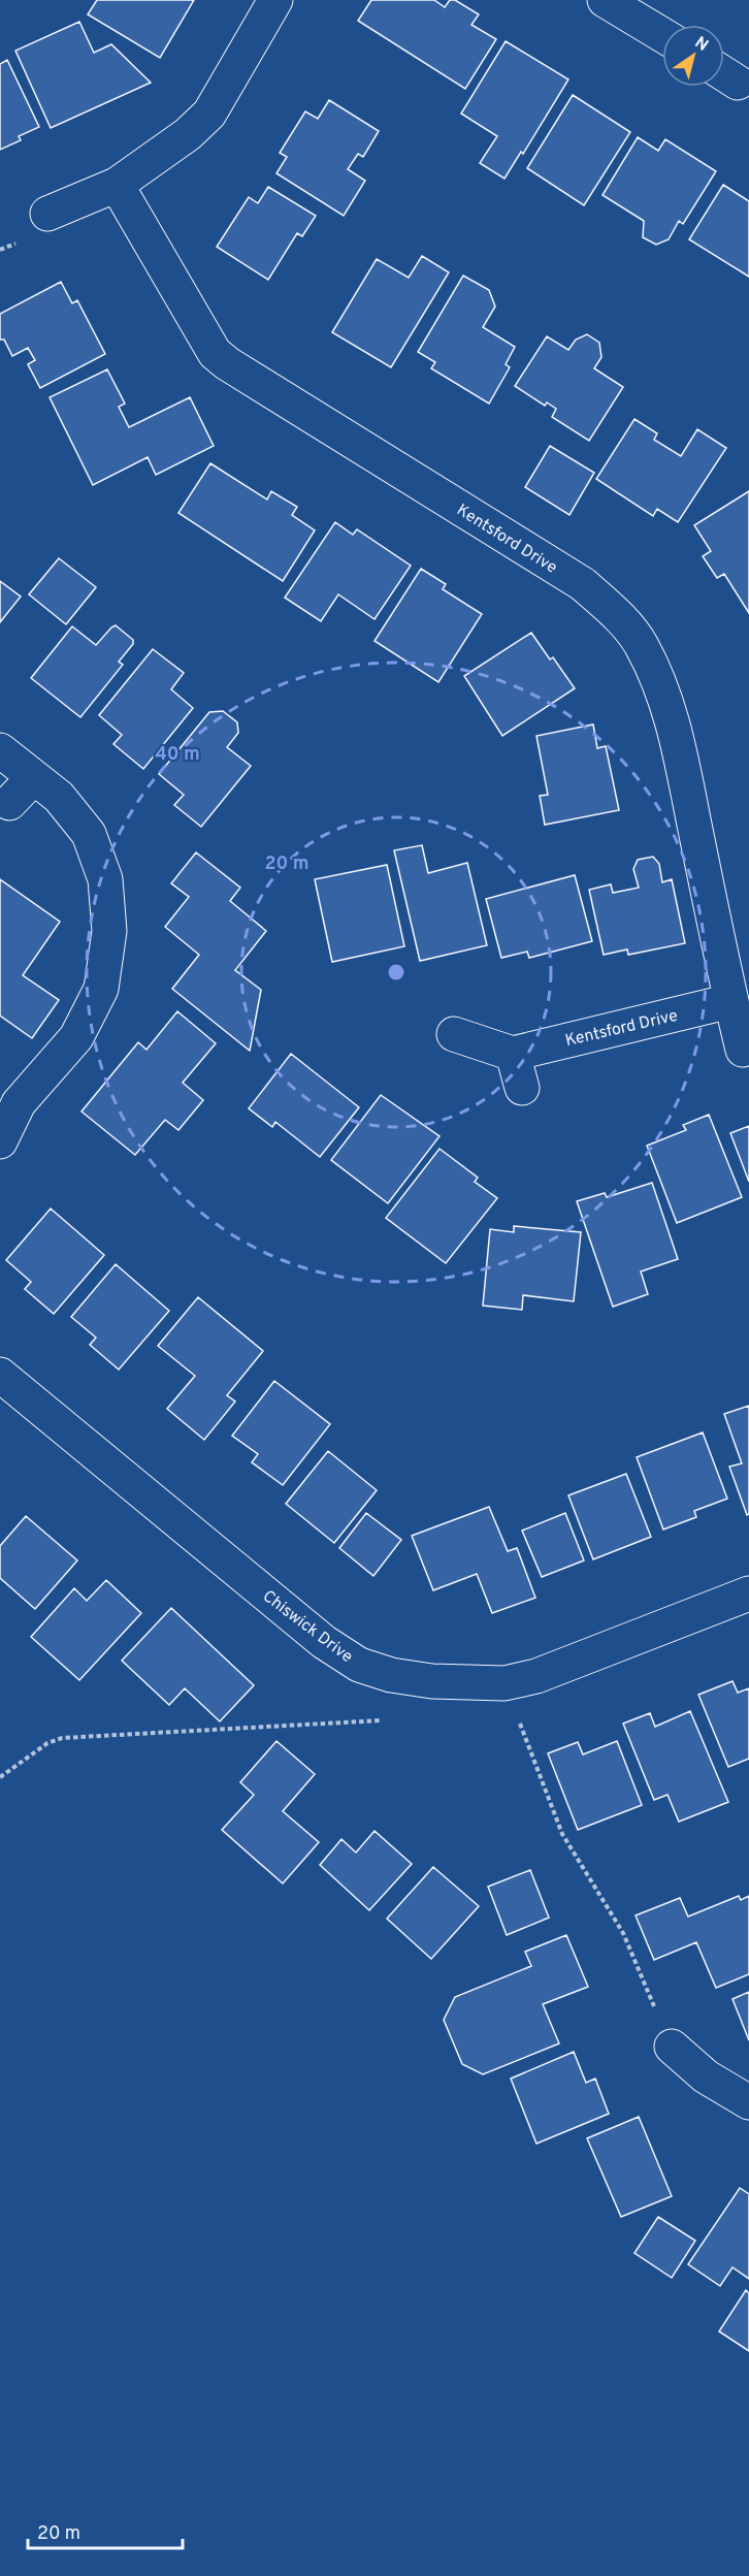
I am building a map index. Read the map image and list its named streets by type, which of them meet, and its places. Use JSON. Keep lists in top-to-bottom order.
{
  "streets": {
    "street": ["Kentsford Drive", "Chiswick Drive"]
  },
  "scale_bar": "20 m",
  "north": "top right",
  "rings": ["40 m", "20 m"]
}
